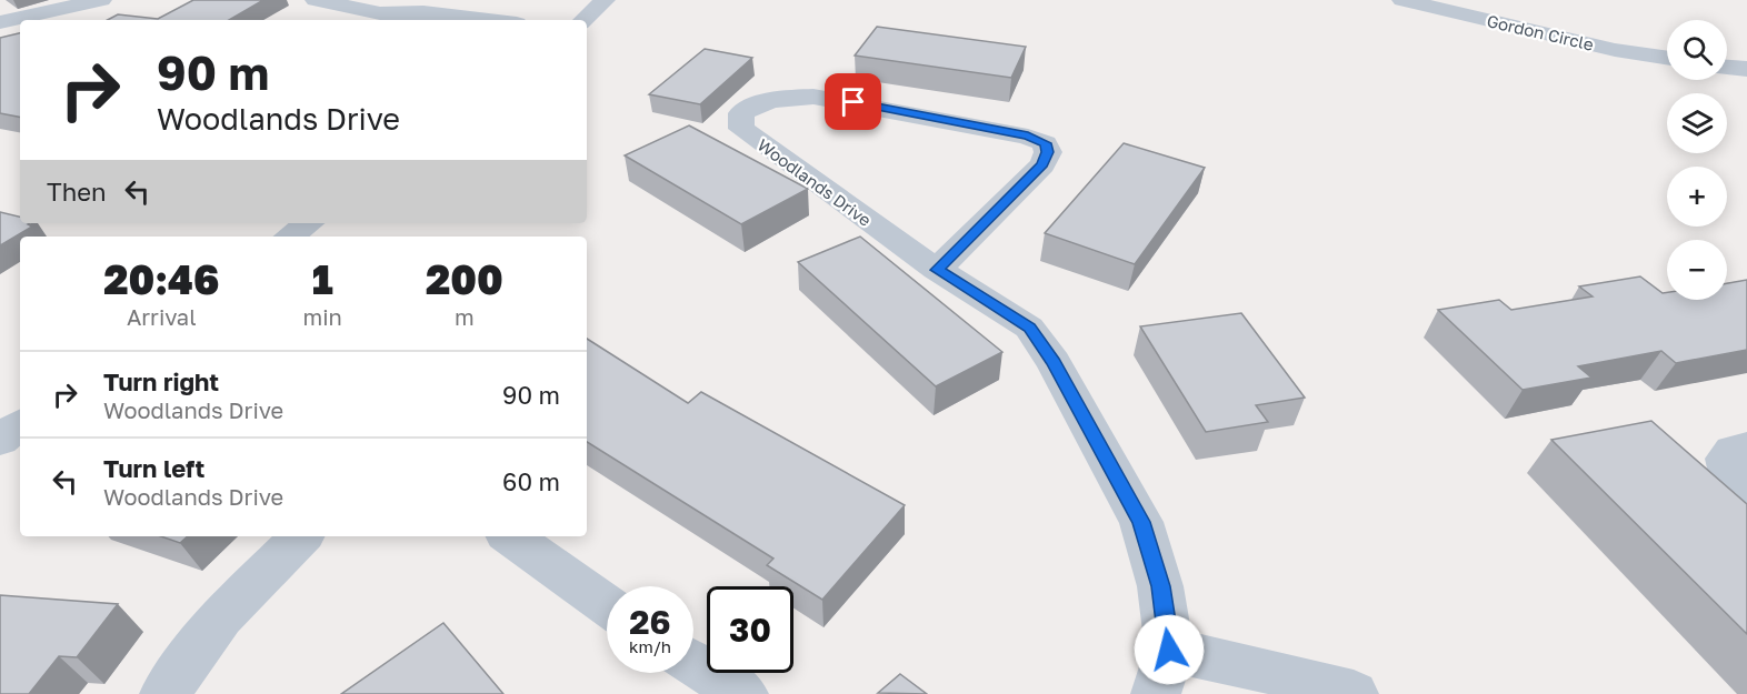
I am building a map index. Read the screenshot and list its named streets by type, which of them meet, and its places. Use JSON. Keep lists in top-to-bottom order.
{
  "streets": {
    "street": ["Gordon Circle", "Woodlands Drive"]
  },
  "page": {
    "map_buttons": ["+", "−"],
    "turn": ["90 m", "Woodlands Drive"],
    "then": "Then",
    "eta": [
      "20:46",
      "Arrival",
      "1",
      "min",
      "200",
      "m"
    ],
    "list": [
      {
        "name": "Turn right",
        "note": "Woodlands Drive",
        "value": "90 m"
      },
      {
        "name": "Turn left",
        "note": "Woodlands Drive",
        "value": "60 m"
      }
    ],
    "speed": "26 km/h",
    "limit": "30"
  }
}
